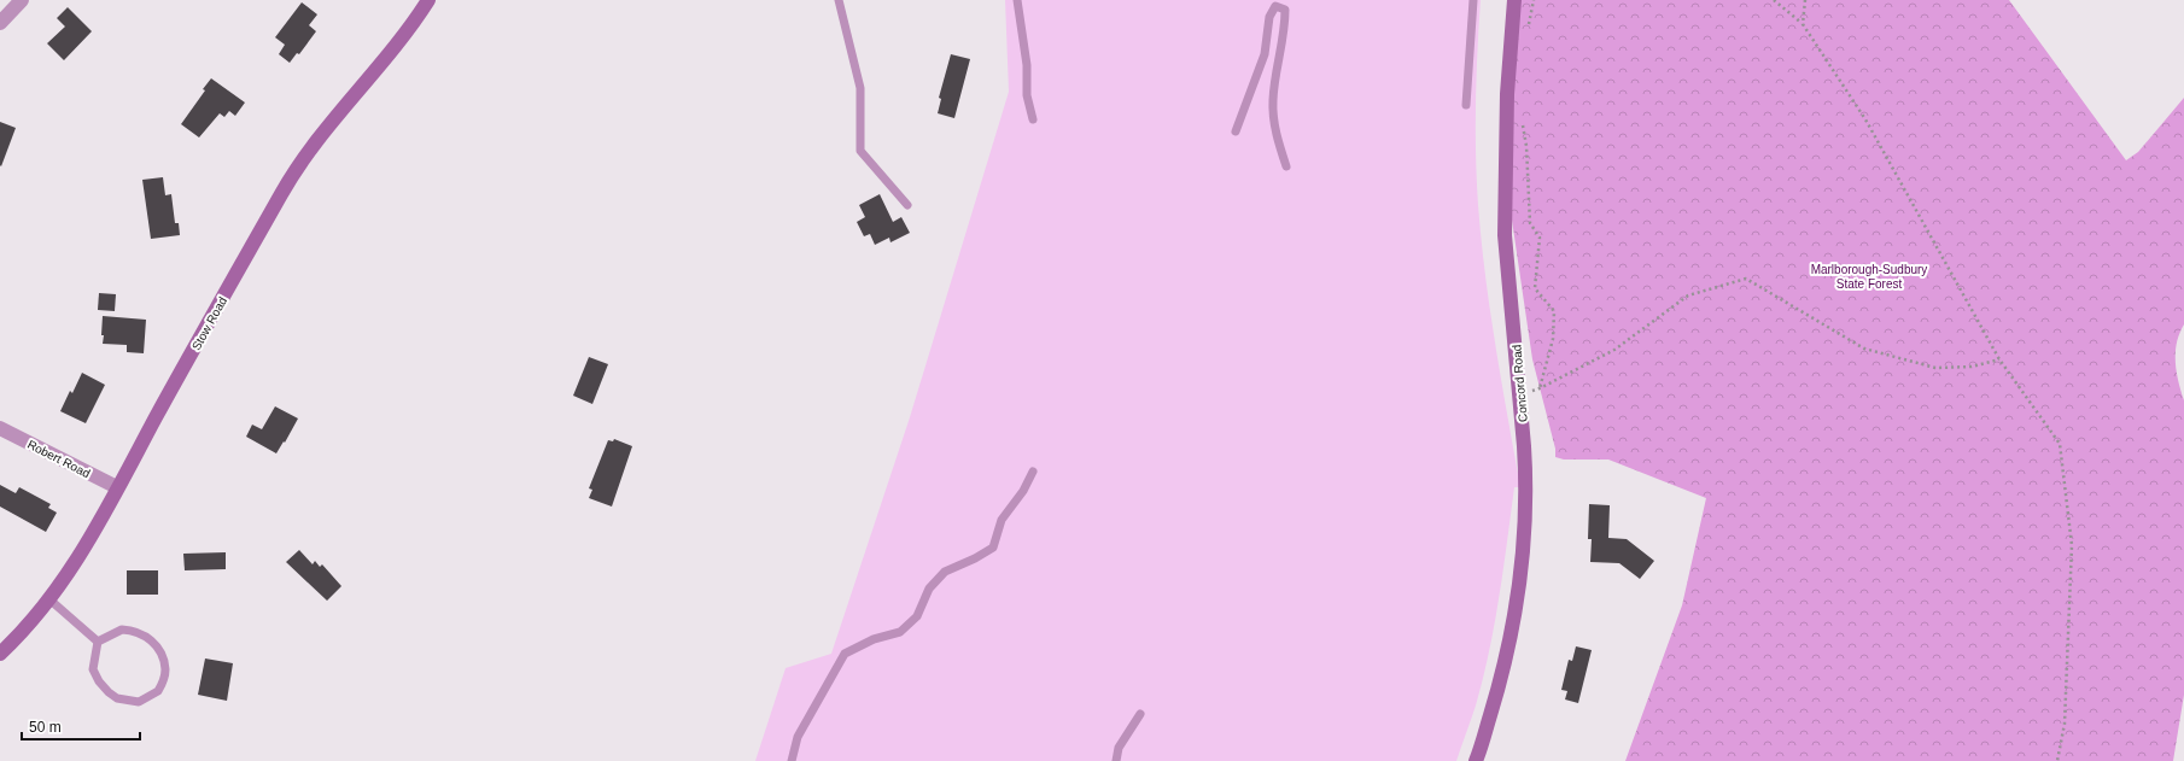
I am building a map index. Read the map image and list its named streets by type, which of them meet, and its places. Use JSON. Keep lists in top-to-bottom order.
{
  "streets": {
    "street": ["Stow Road", "Concord Road", "Robert Road"]
  },
  "crossings": [
    ["Stow Road", "Robert Road"]
  ],
  "parks": ["Marlborough-Sudbury State Forest"],
  "scale_bar": "50 m"
}
